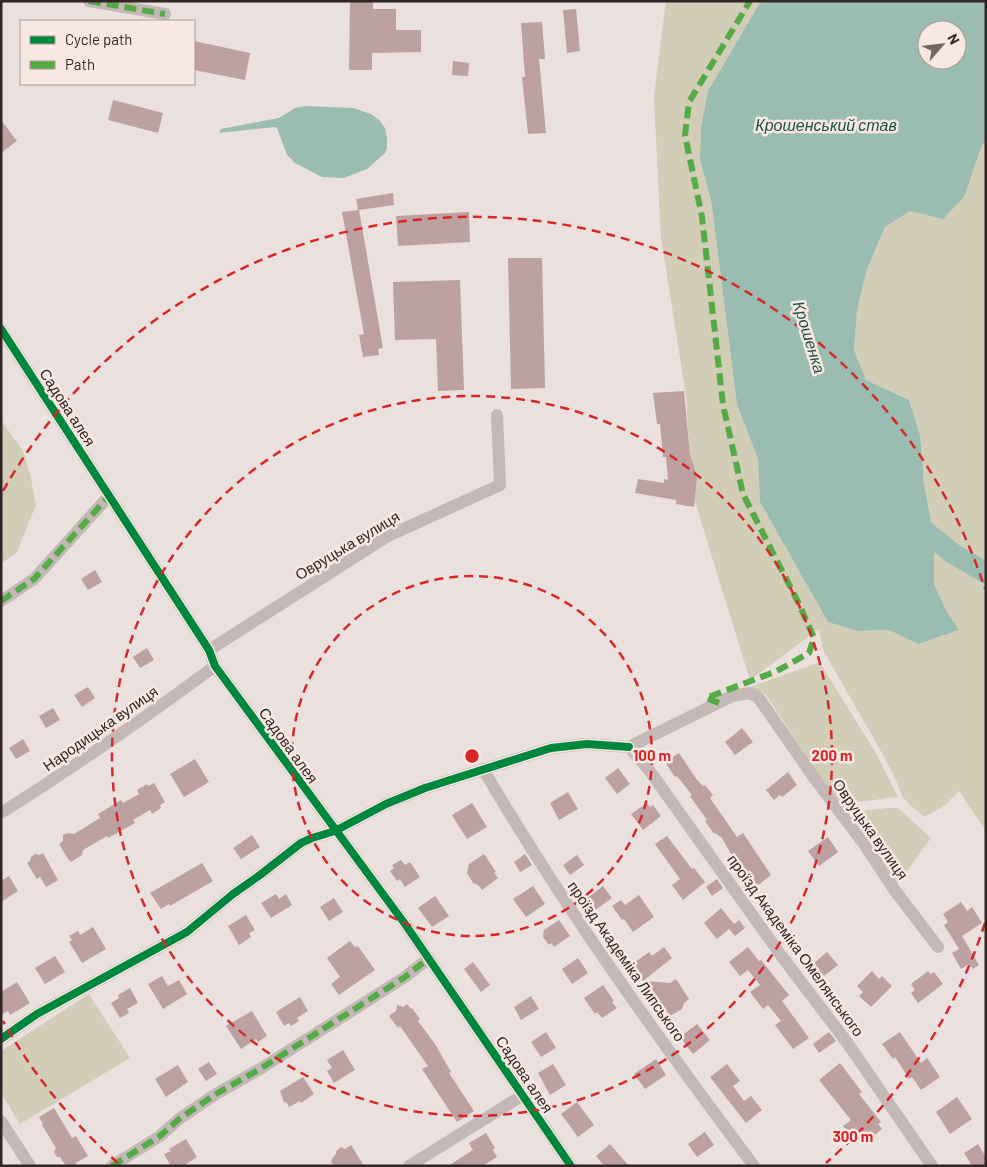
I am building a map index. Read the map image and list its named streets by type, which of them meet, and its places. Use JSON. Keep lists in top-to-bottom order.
{
  "streets": {
    "street": [
      "Садова алея",
      "Овруцька вулиця",
      "Народицька вулиця",
      "проїзд Академіка Омелянського",
      "проїзд Академіка Липського"
    ]
  },
  "crossings": [
    ["Садова алея", "Овруцька вулиця"],
    ["Садова алея", "Народицька вулиця"],
    ["Овруцька вулиця", "проїзд Академіка Омелянського"]
  ],
  "water": ["Крошенський став", "Крошенка"],
  "legend": ["Cycle path", "Path"],
  "north": "top right",
  "rings": ["100 m", "200 m", "300 m"]
}
